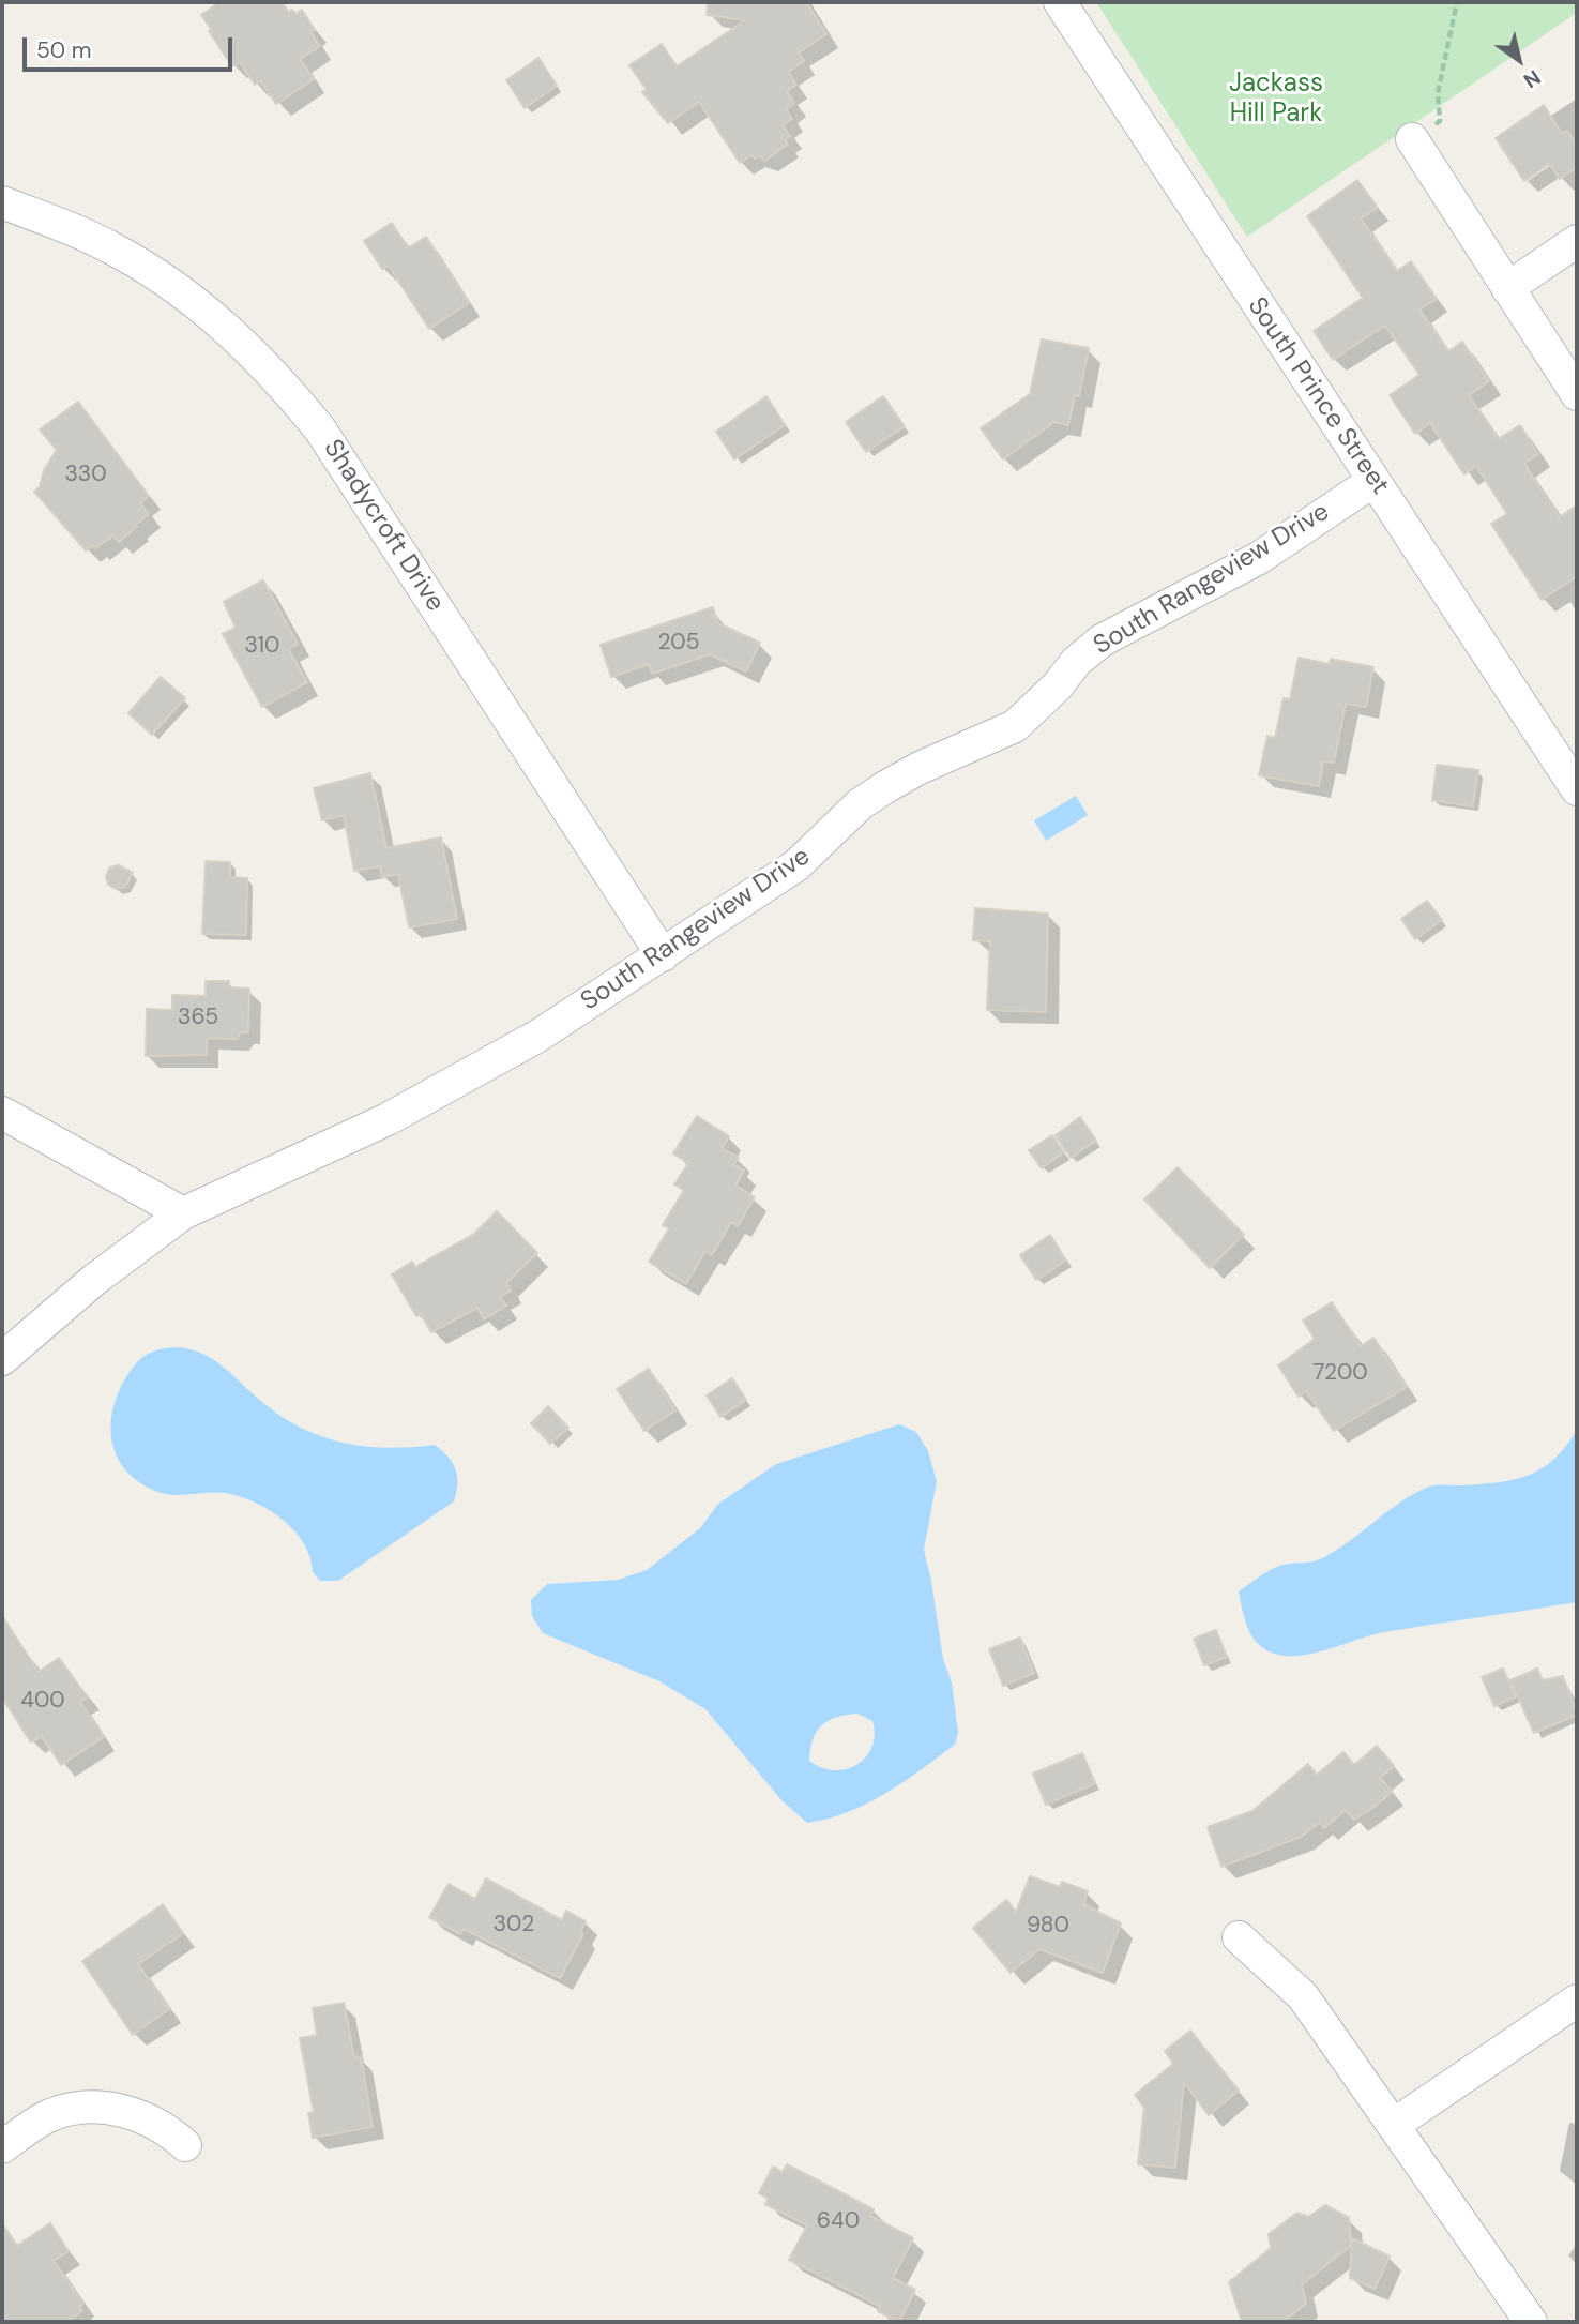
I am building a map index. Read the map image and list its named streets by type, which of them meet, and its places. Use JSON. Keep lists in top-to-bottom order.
{
  "streets": {
    "street": ["South Prince Street", "Shadycroft Drive", "South Rangeview Drive"]
  },
  "crossings": [
    ["South Prince Street", "South Rangeview Drive"],
    ["Shadycroft Drive", "South Rangeview Drive"]
  ],
  "parks": ["Jackass Hill Park"],
  "house_numbers": [
    "330",
    "205",
    "310",
    "365",
    "7200",
    "400",
    "302",
    "980",
    "640"
  ],
  "scale_bar": "50 m",
  "north": "bottom right"
}
